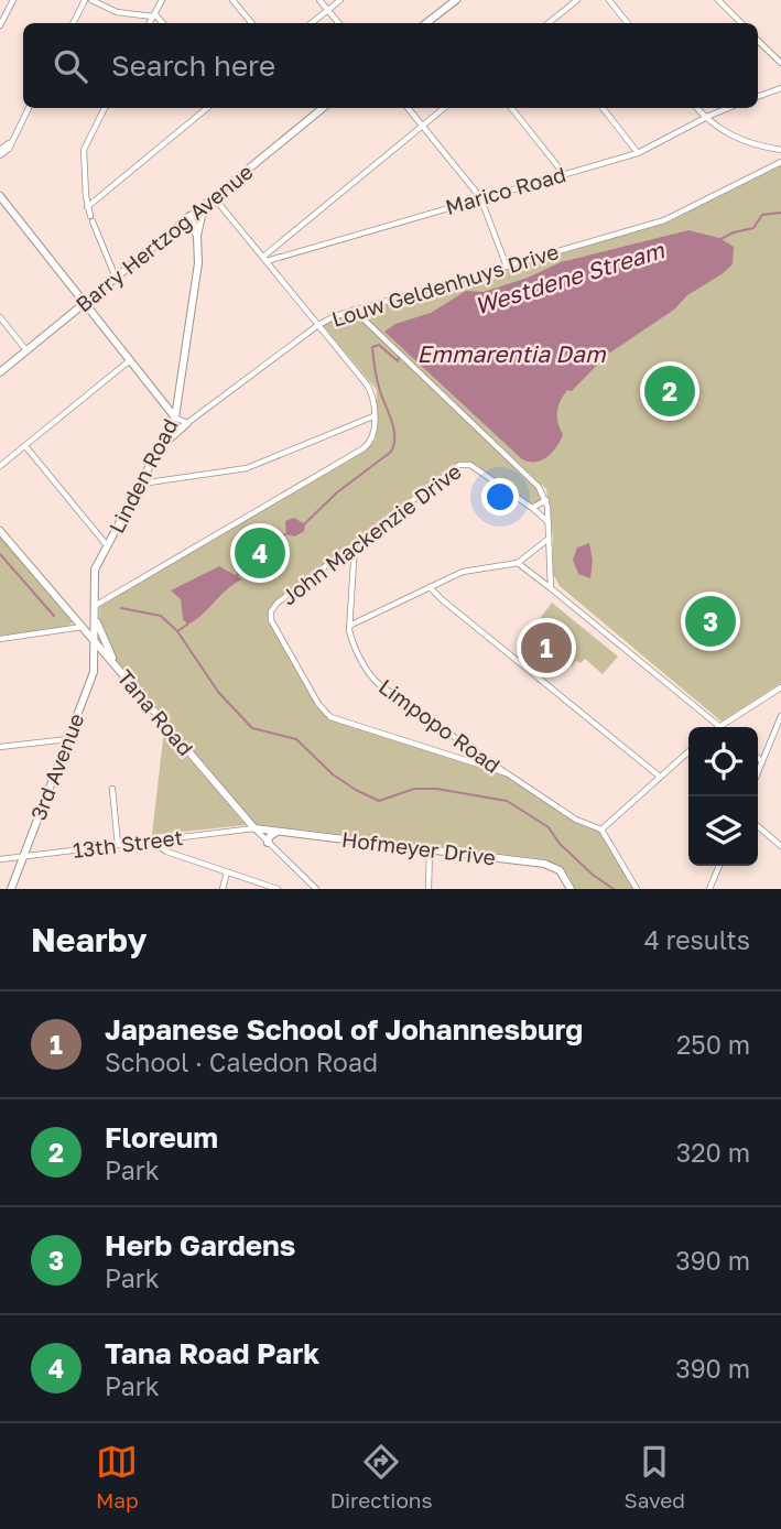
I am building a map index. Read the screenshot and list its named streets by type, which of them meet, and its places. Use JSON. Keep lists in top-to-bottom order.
{
  "streets": {
    "main road": [
      "Barry Hertzog Avenue",
      "Linden Road",
      "Tana Road",
      "3rd Avenue",
      "Hofmeyer Drive"
    ],
    "street": [
      "Marico Road",
      "Louw Geldenhuys Drive",
      "John Mackenzie Drive",
      "Limpopo Road",
      "13th Street"
    ]
  },
  "crossings": [
    ["Barry Hertzog Avenue", "Linden Road"],
    ["Linden Road", "Tana Road"],
    ["Linden Road", "3rd Avenue"],
    ["John Mackenzie Drive", "Limpopo Road"],
    ["Tana Road", "3rd Avenue"],
    ["Tana Road", "13th Street"],
    ["Tana Road", "Hofmeyer Drive"],
    ["3rd Avenue", "13th Street"],
    ["13th Street", "Hofmeyer Drive"]
  ],
  "water": ["Westdene Stream", "Emmarentia Dam"],
  "page": {
    "search": "Search here",
    "pins": [
      "2",
      "4",
      "3",
      "1"
    ],
    "heading": ["Nearby", "4 results"],
    "list": [
      {
        "mark": "1",
        "name": "Japanese School of Johannesburg",
        "note": "School · Caledon Road",
        "value": "250 m"
      },
      {
        "mark": "2",
        "name": "Floreum",
        "note": "Park",
        "value": "320 m"
      },
      {
        "mark": "3",
        "name": "Herb Gardens",
        "note": "Park",
        "value": "390 m"
      },
      {
        "mark": "4",
        "name": "Tana Road Park",
        "note": "Park",
        "value": "390 m"
      }
    ],
    "nav": ["Map", "Directions", "Saved"]
  }
}
